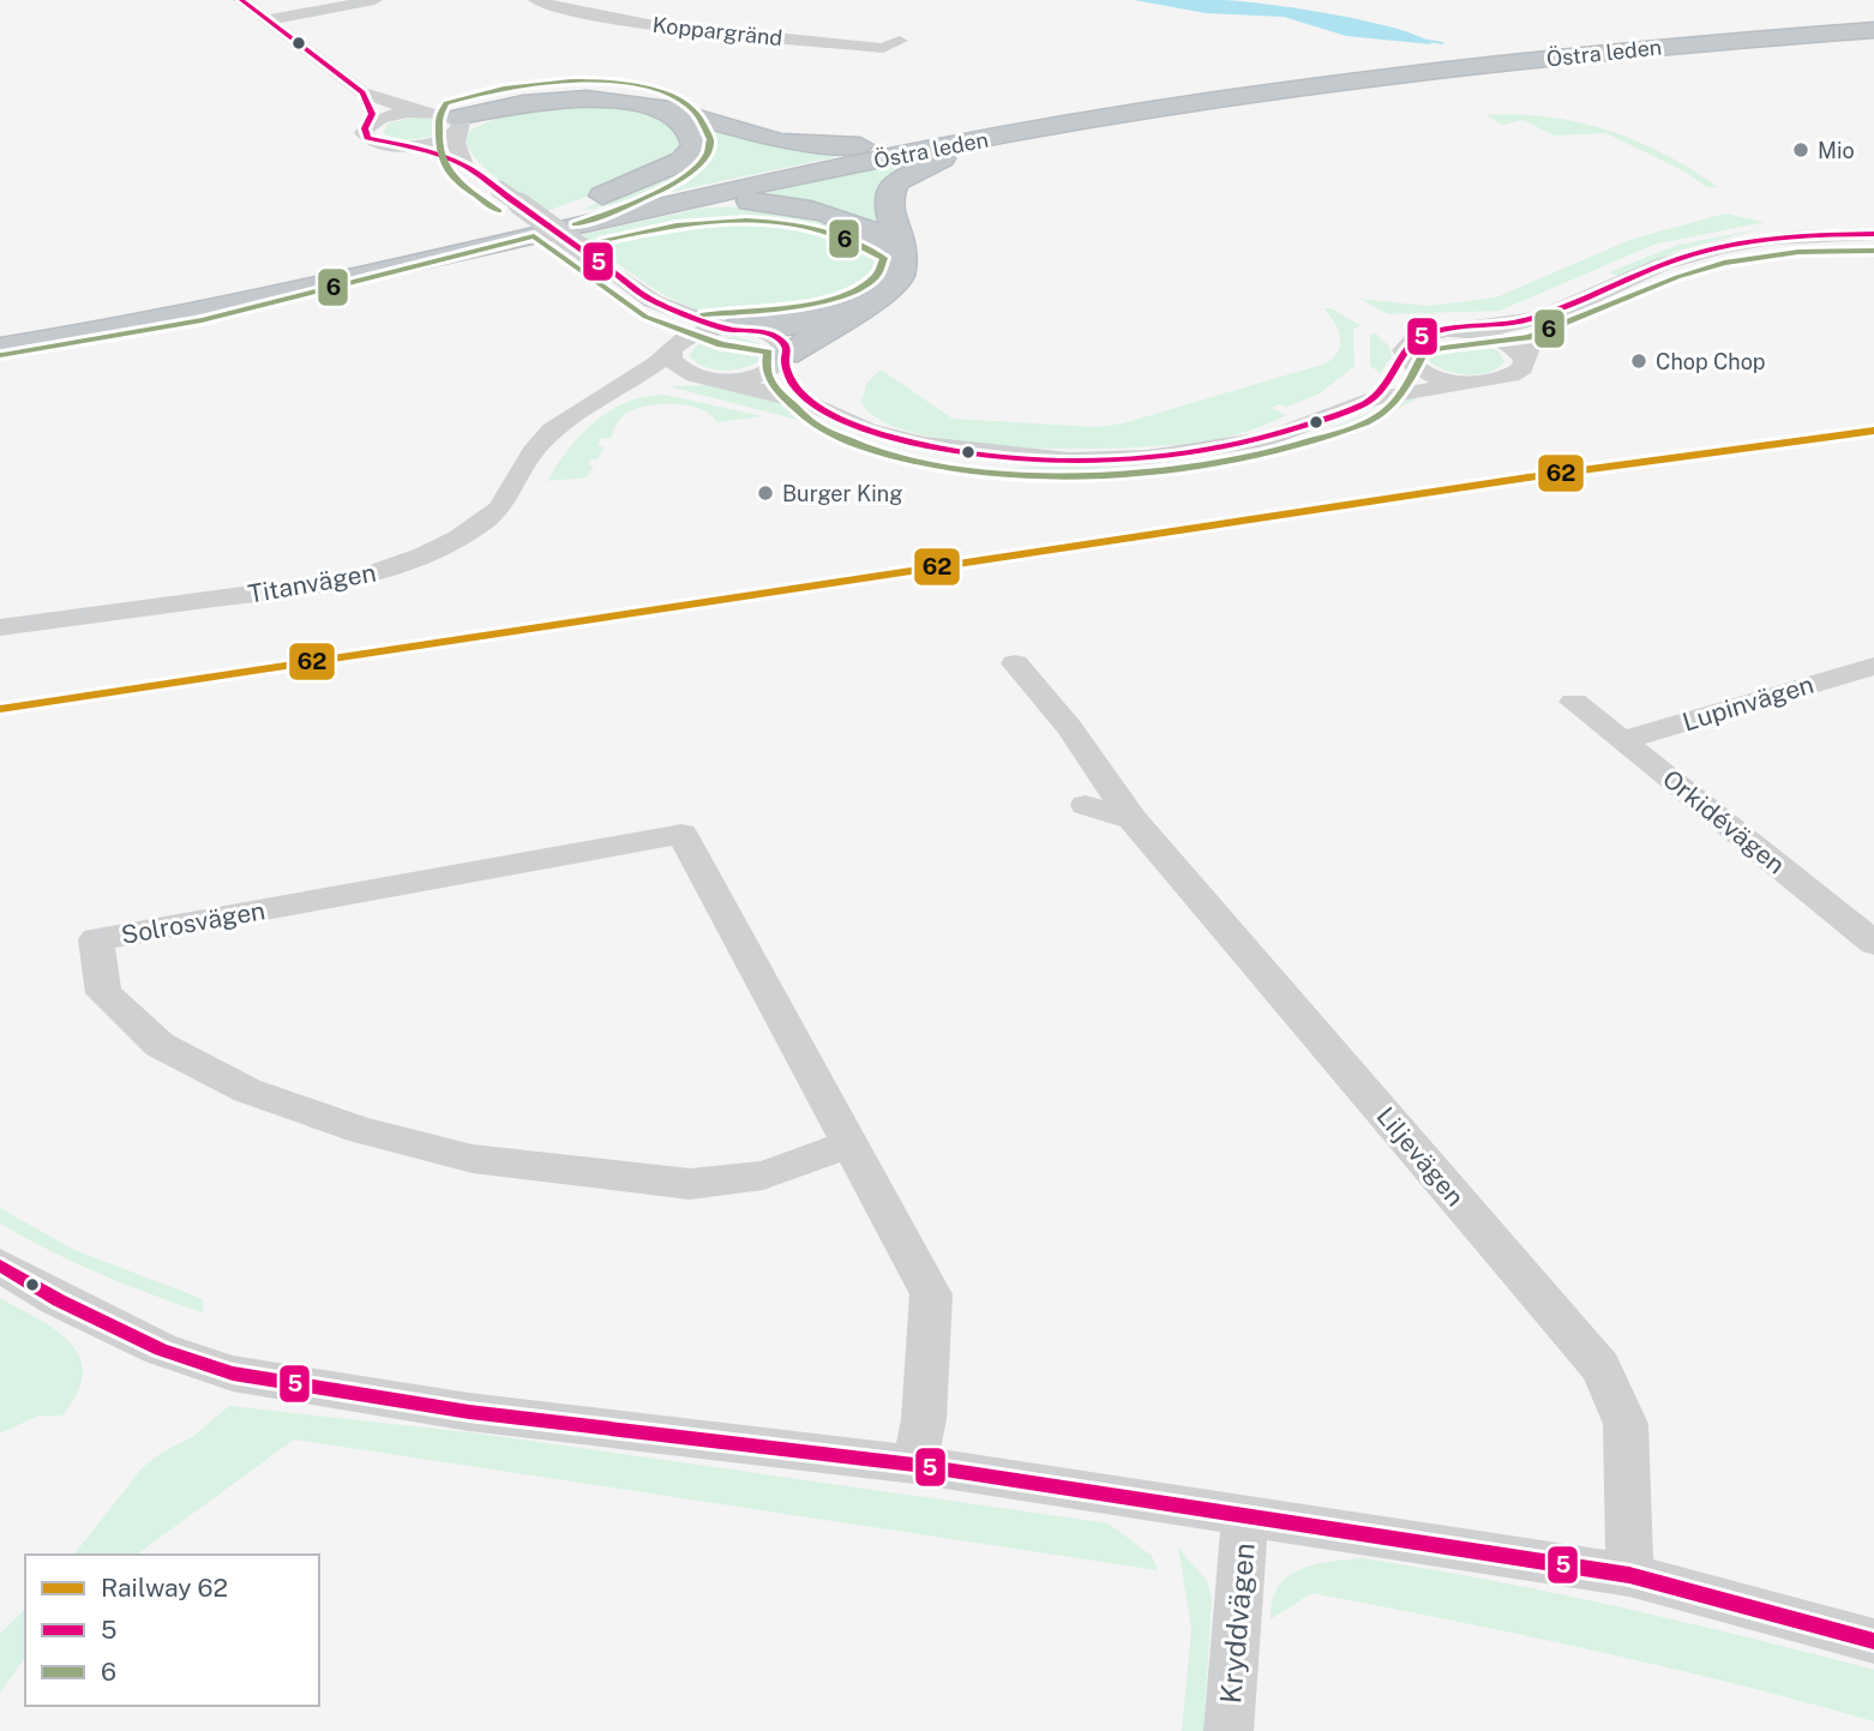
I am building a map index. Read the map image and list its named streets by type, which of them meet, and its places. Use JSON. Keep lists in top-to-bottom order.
{
  "streets": {
    "highway": ["Östra leden"],
    "street": [
      "Koppargränd",
      "Titanvägen",
      "Lupinvägen",
      "Orkidévägen",
      "Solrosvägen",
      "Liljevägen",
      "Kryddvägen"
    ]
  },
  "crossings": [
    ["Lupinvägen", "Orkidévägen"]
  ],
  "places": ["Mio", "Chop Chop", "Burger King"],
  "lines": ["transit line 5", "transit line 6", "rail line 62"],
  "legend": ["Railway 62", "5", "6"]
}
